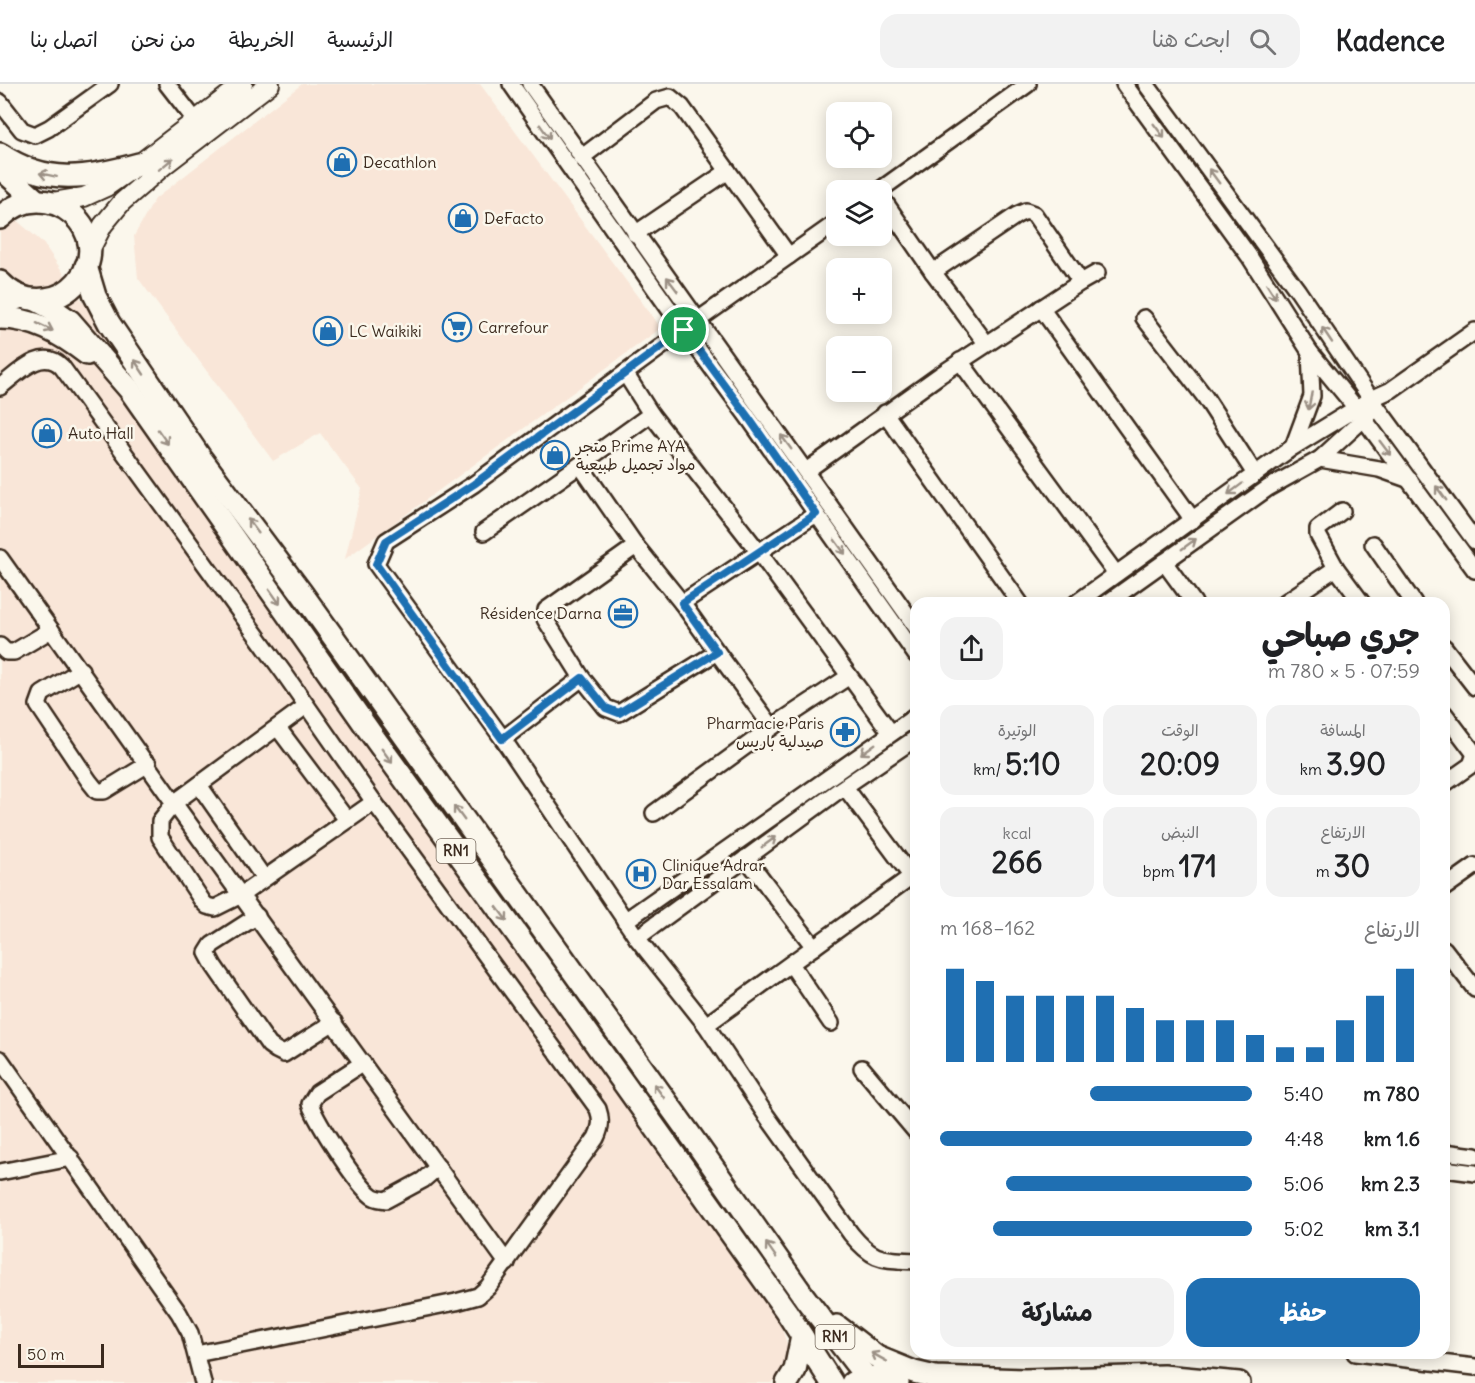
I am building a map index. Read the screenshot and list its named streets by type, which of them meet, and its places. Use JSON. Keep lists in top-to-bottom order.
{
  "streets": {
    "highway": ["RN1"]
  },
  "places": {
    "shop": [
      "Decathlon",
      "DeFacto",
      "LC Waikiki",
      "Auto Hall",
      "متجر Prime AYA مواد تجميل طبيعية"
    ],
    "supermarket": ["Carrefour"],
    "office": ["Résidence Darna"],
    "pharmacy": ["Pharmacie Paris صيدلية باريس"],
    "hospital": ["Clinique Adrar Dar Essalam"]
  },
  "scale_bar": "50 m",
  "page": {
    "header": "Kadence",
    "search": "ابحث هنا",
    "nav": [
      "الرئيسية",
      "الخريطة",
      "من نحن",
      "اتصل بنا"
    ],
    "map_buttons": ["+", "−"],
    "heading": ["جري صباحي", "07:59 · 5 × 780 m"],
    "stats": [
      ["المسافة", "3.90 km"],
      ["الوقت", "20:09"],
      ["الوتيرة", "5:10 /km"],
      ["الارتفاع", "30 m"],
      ["النبض", "171 bpm"],
      ["kcal", "266"]
    ],
    "chart": ["الارتفاع", "162–168 m"],
    "list": [
      {
        "name": "780 m",
        "note": "5:40"
      },
      {
        "name": "1.6 km",
        "note": "4:48"
      },
      {
        "name": "2.3 km",
        "note": "5:06"
      },
      {
        "name": "3.1 km",
        "note": "5:02"
      }
    ],
    "buttons": ["حفظ", "مشاركة"],
    "scale": "50 m"
  }
}
